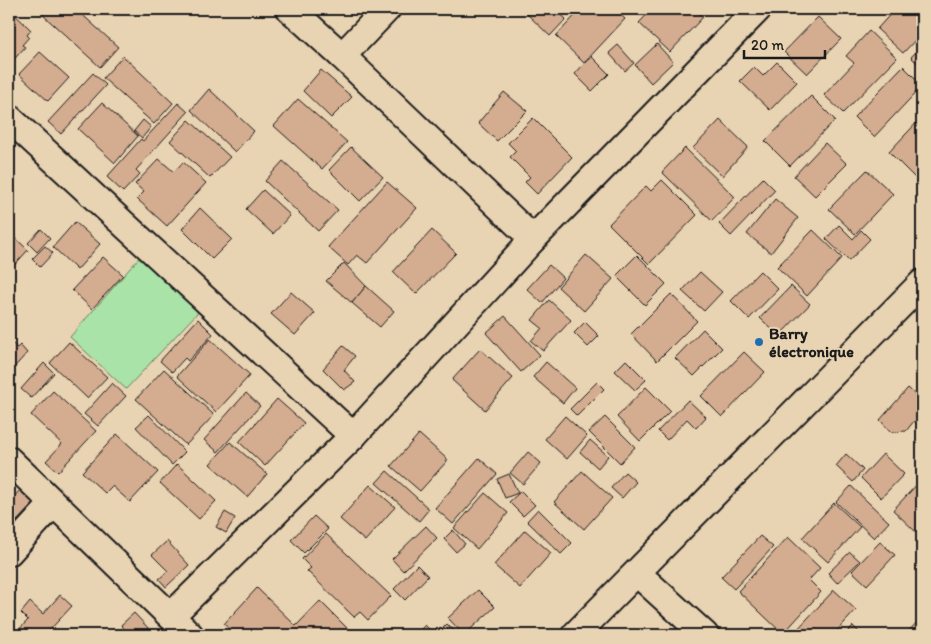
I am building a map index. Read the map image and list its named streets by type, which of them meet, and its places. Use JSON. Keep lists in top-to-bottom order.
{
  "places": ["Barry électronique"],
  "scale_bar": "20 m"
}
